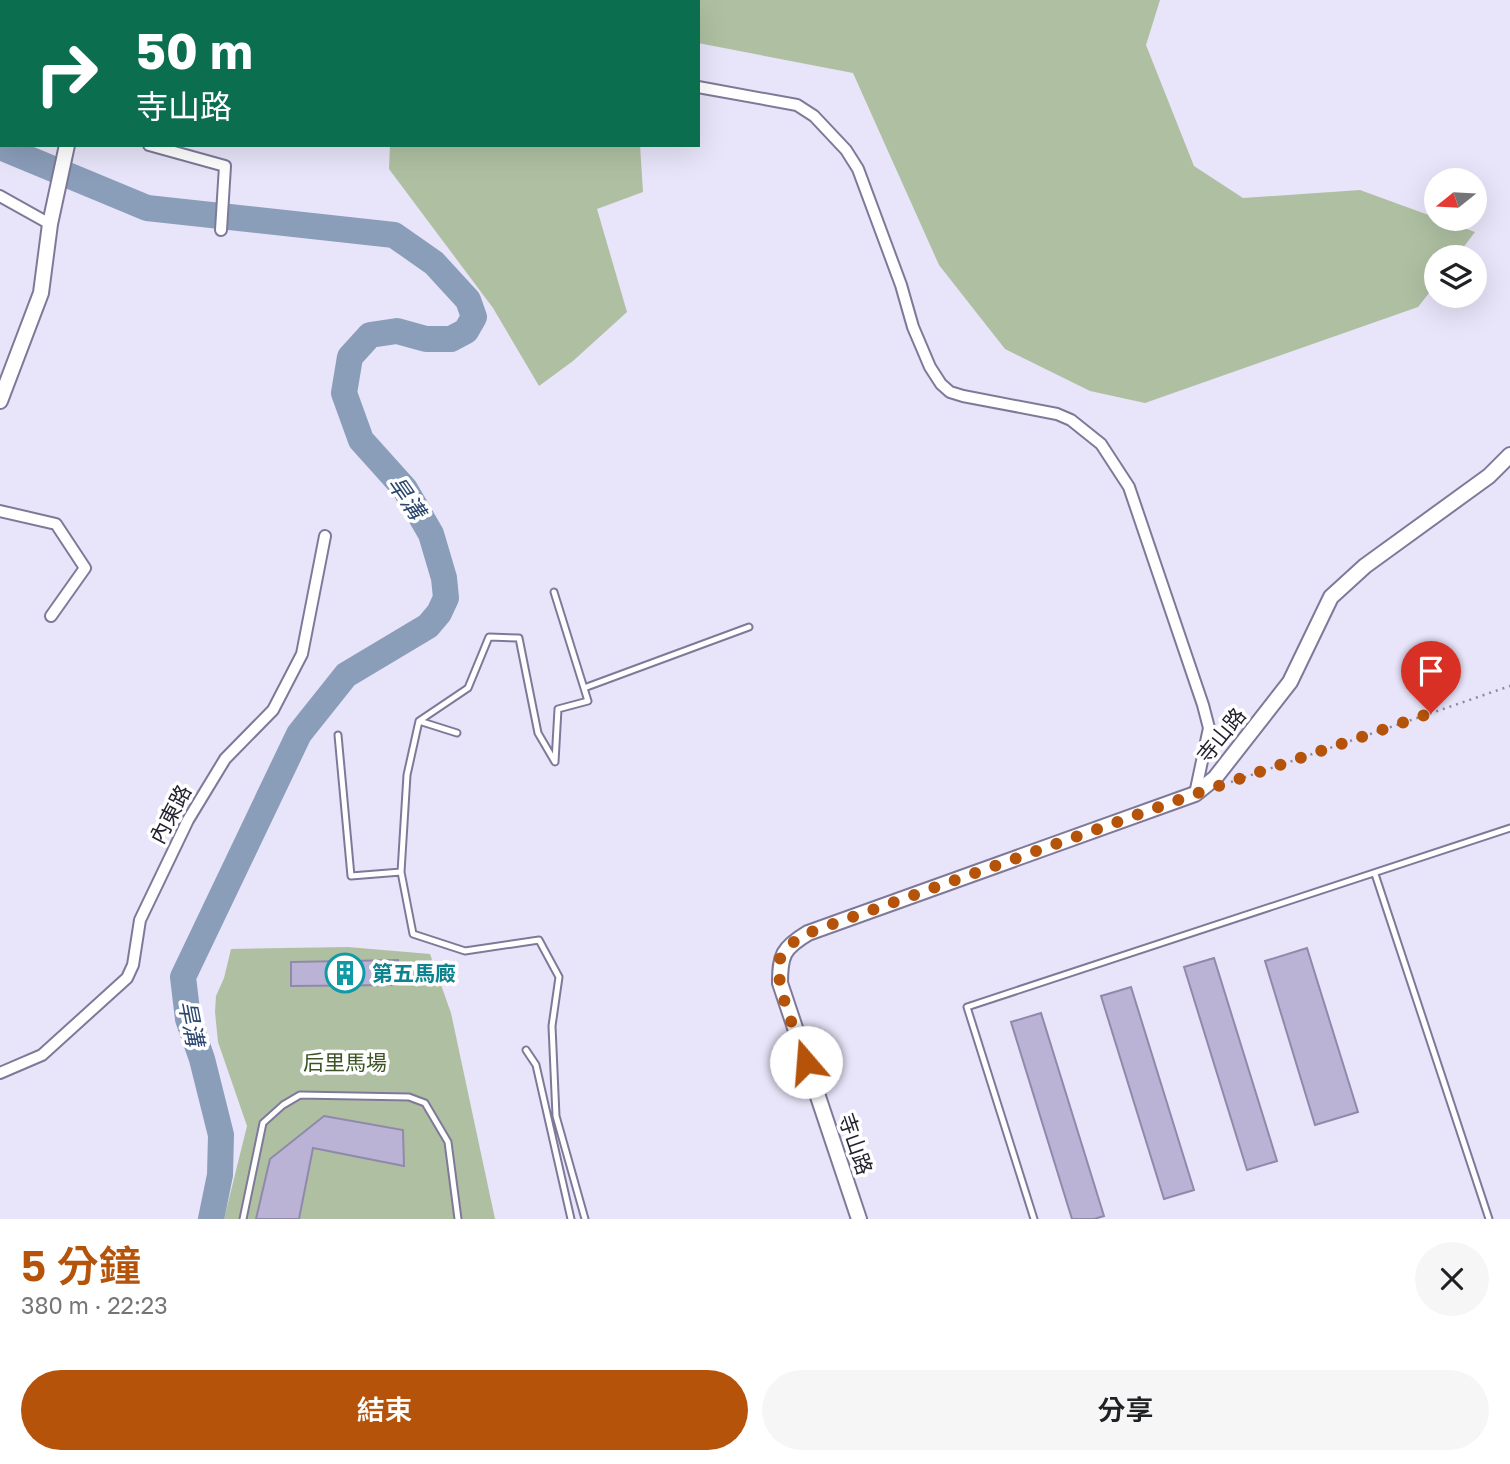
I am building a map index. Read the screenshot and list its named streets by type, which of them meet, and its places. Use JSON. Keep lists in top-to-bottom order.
{
  "streets": {
    "street": ["寺山路", "內東路"]
  },
  "water": ["旱溝"],
  "parks": ["后里馬場"],
  "places": {
    "building": ["第五馬廄"]
  },
  "north": "left",
  "page": {
    "turn": ["50 m", "寺山路"],
    "heading": ["5 分鐘", "380 m · 22:23"],
    "buttons": ["結束", "分享"]
  }
}
